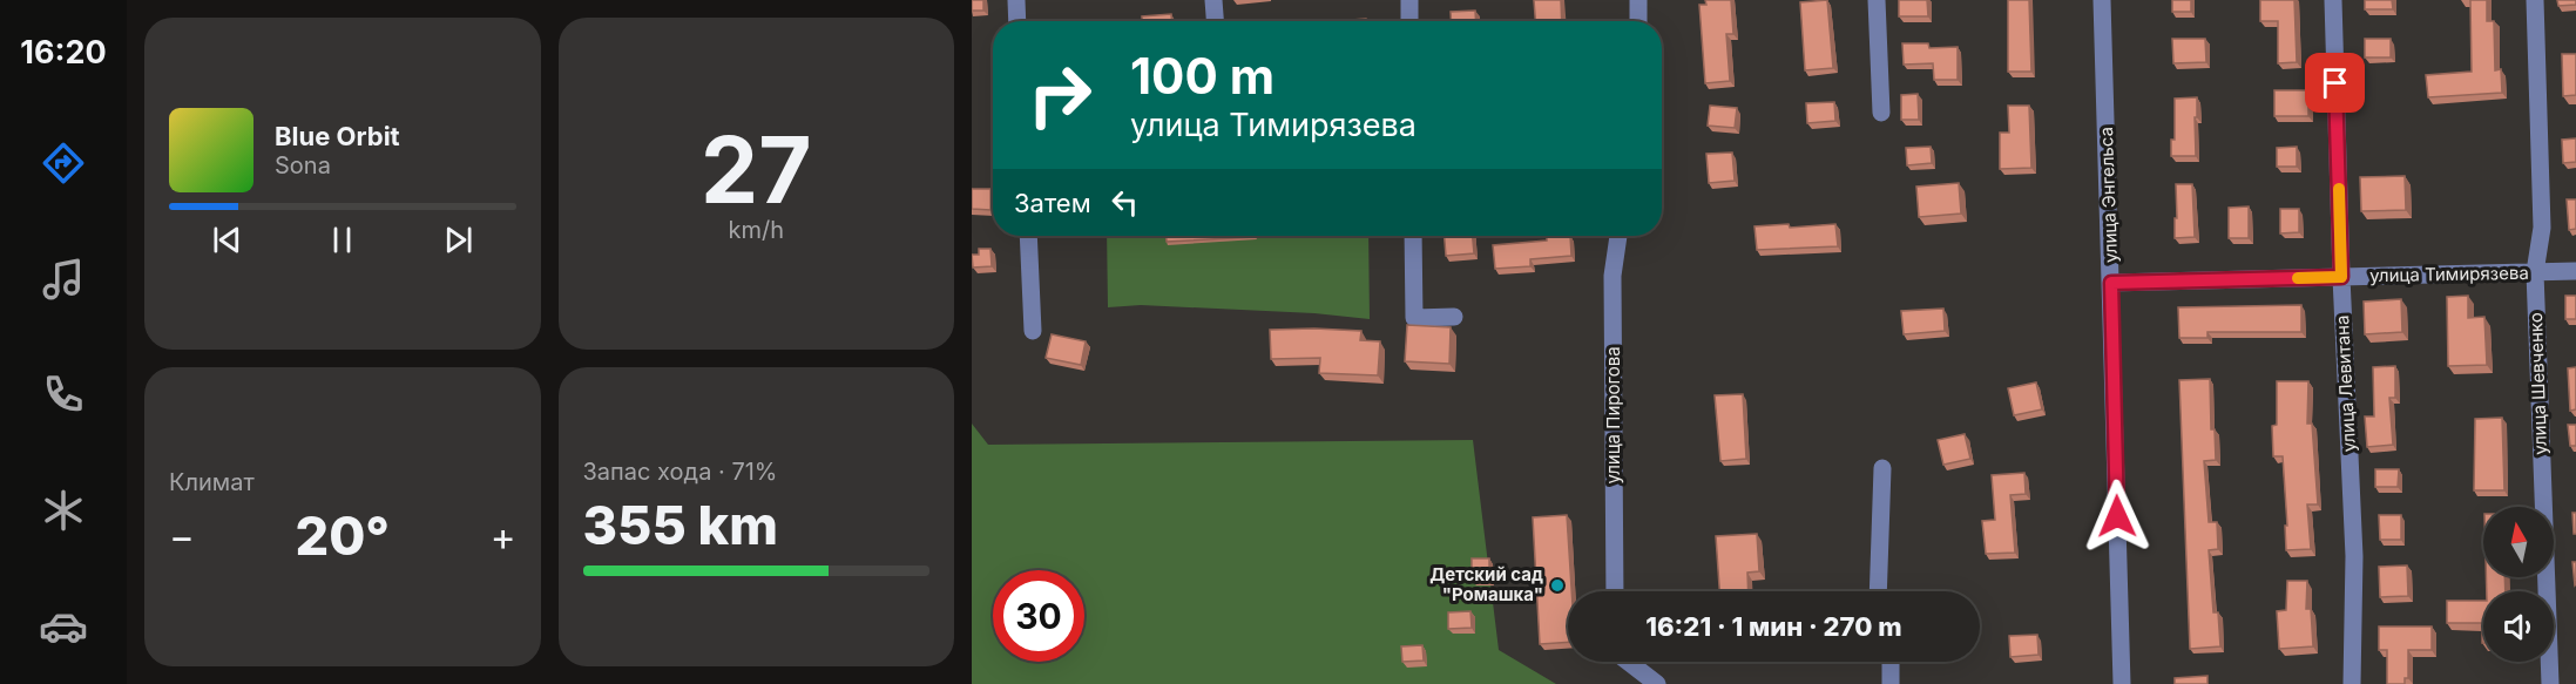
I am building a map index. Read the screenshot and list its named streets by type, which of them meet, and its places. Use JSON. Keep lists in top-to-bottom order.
{
  "streets": {
    "street": [
      "улица Энгельса",
      "улица Тимирязева",
      "улица Левитана",
      "улица Шевченко",
      "улица Пирогова"
    ]
  },
  "crossings": [
    ["улица Энгельса", "улица Тимирязева"],
    ["улица Тимирязева", "улица Левитана"],
    ["улица Тимирязева", "улица Шевченко"]
  ],
  "places": ["Детский сад \"Ромашка\""],
  "north": "top",
  "page": {
    "tabs": "16:20",
    "tile": [
      ["27", "km/h"],
      "Климат",
      ["Запас хода · 71%", "355 km"]
    ],
    "turn": ["100 m", "улица Тимирязева"],
    "song": ["Blue Orbit", "Sona"],
    "then": "Затем",
    "heat": ["−", "20°", "+"],
    "limit": "30",
    "trip": "16:21 · 1 мин · 270 m"
  }
}
